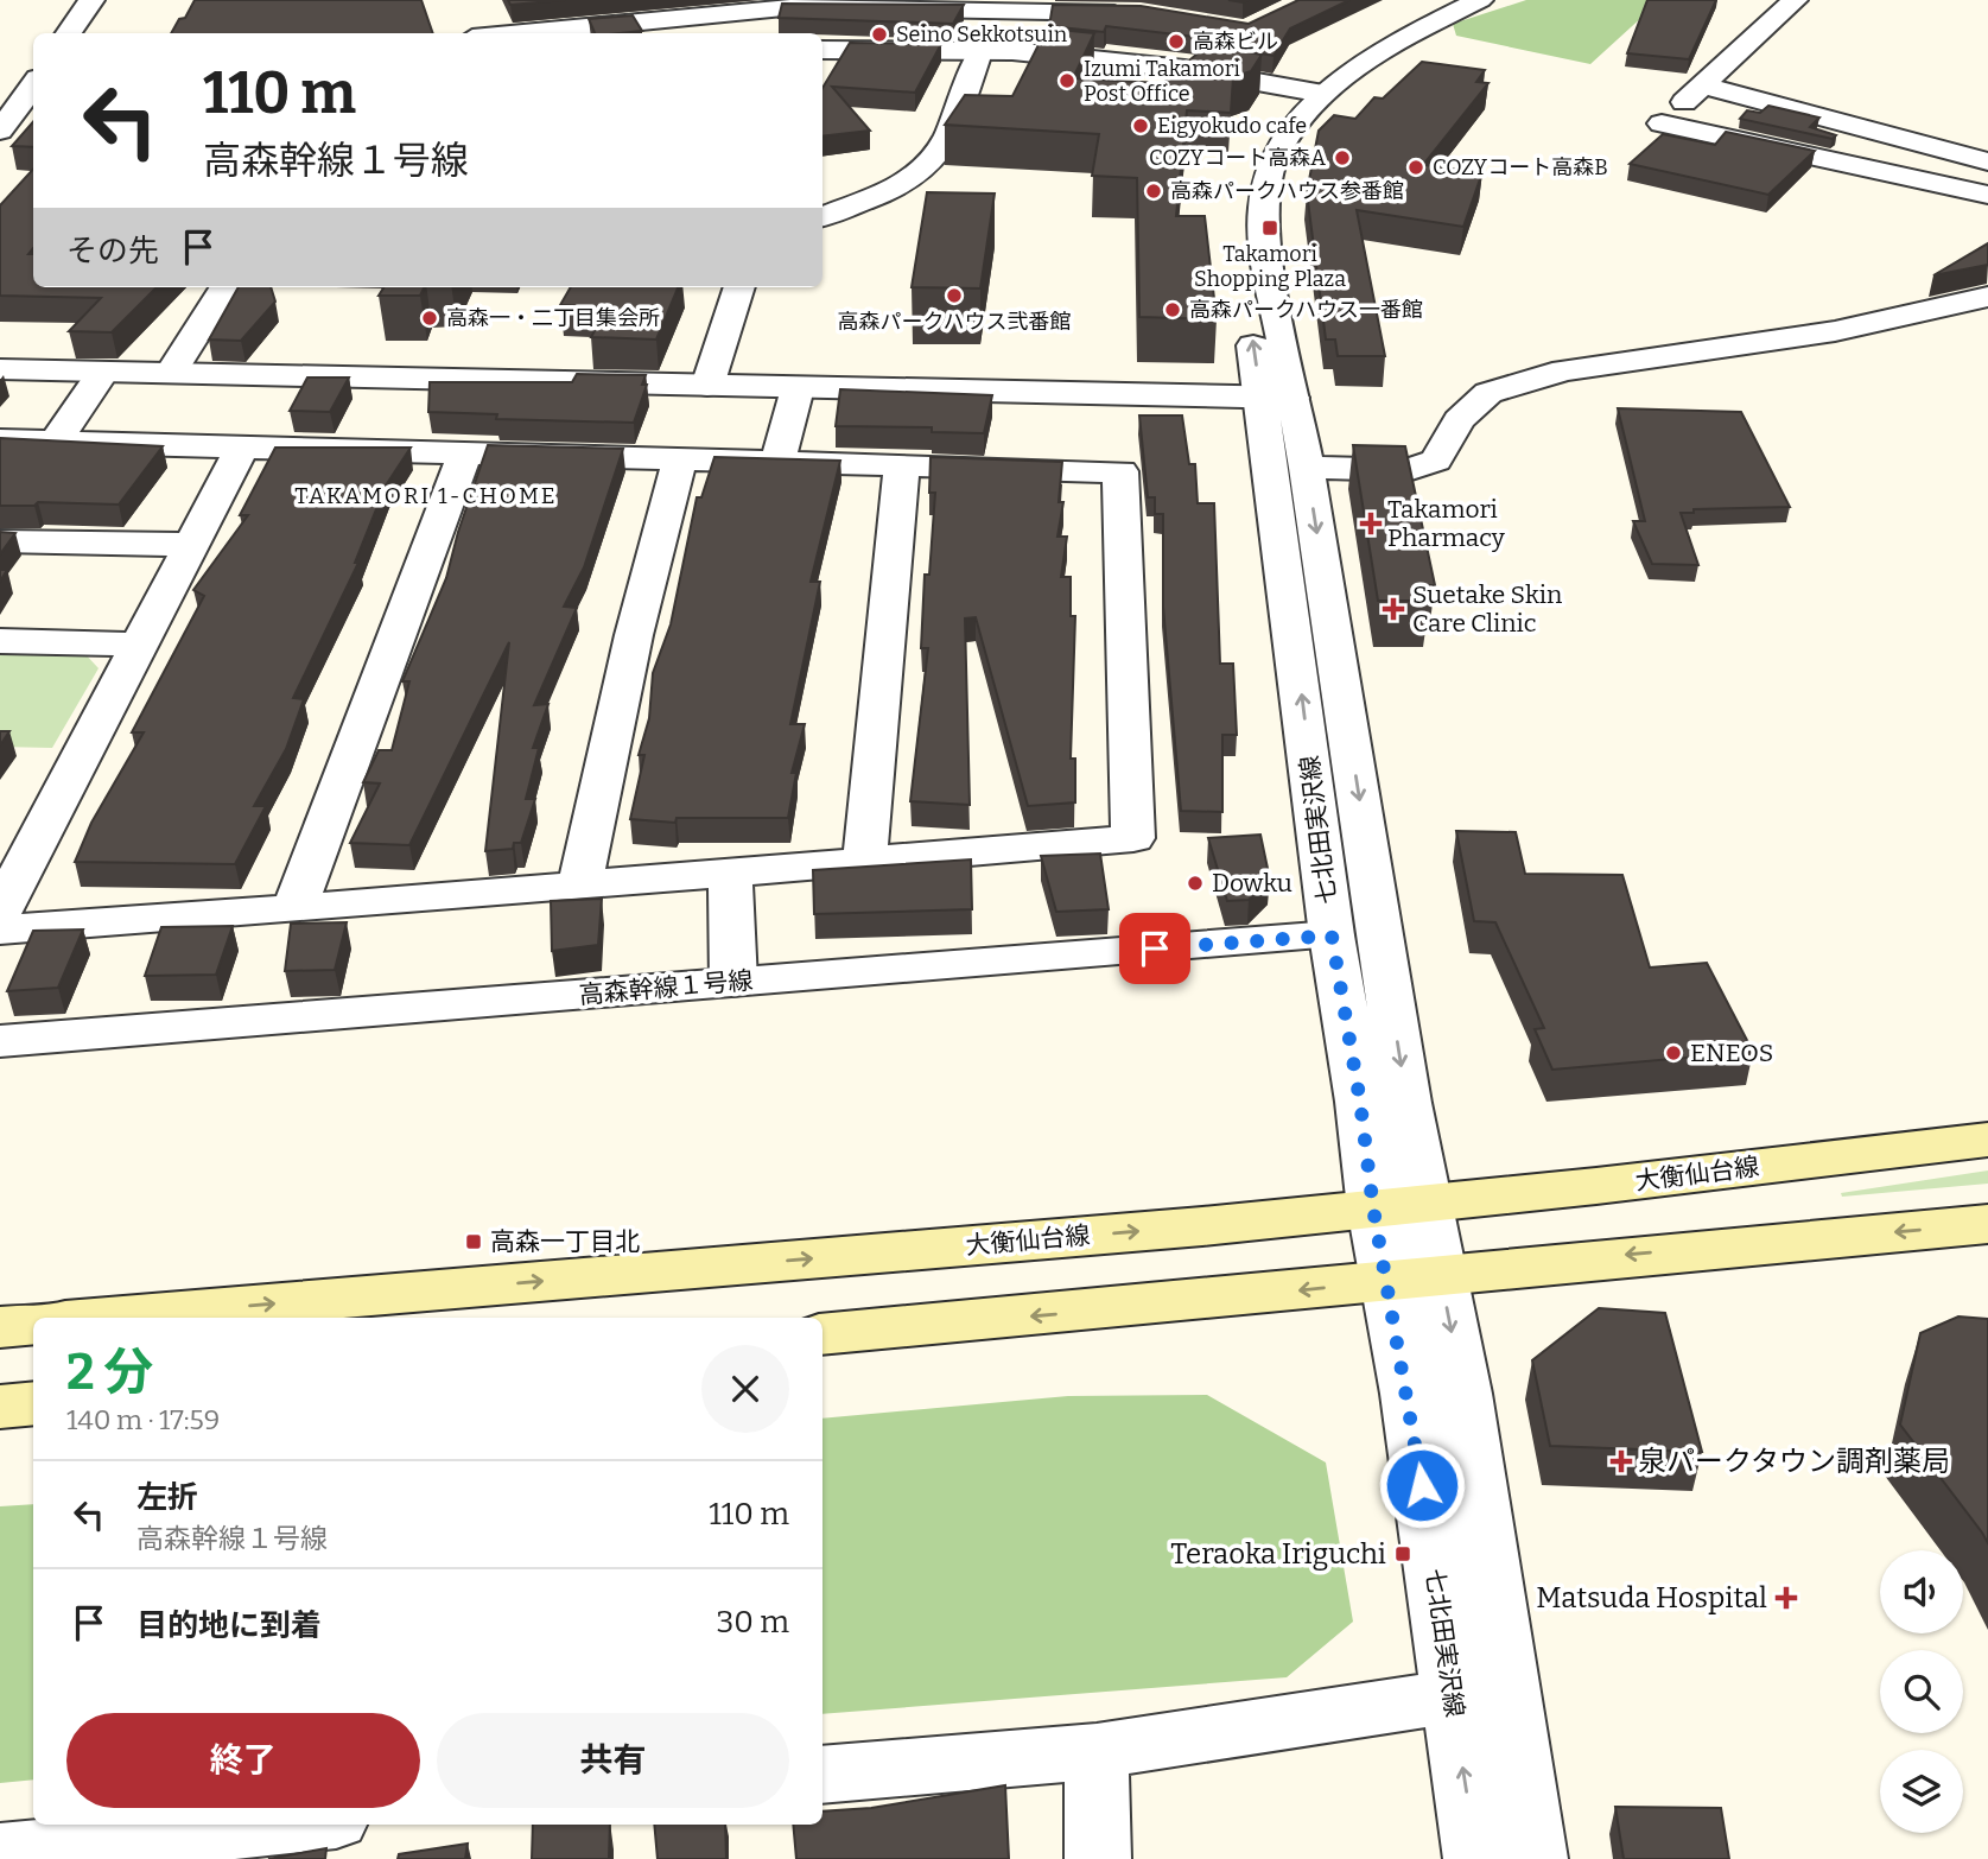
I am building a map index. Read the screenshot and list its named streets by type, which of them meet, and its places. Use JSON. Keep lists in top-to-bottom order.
{
  "streets": {
    "main road": ["大衡仙台線"],
    "street": ["七北田実沢線", "高森幹線１号線"]
  },
  "crossings": [
    ["七北田実沢線", "高森幹線１号線"],
    ["七北田実沢線", "大衡仙台線"]
  ],
  "districts": ["TAKAMORI 1-CHOME"],
  "places": {
    "other": [
      "Seino Sekkotsuin",
      "高森ビル",
      "Izumi Takamori Post Office",
      "Eigyokudo cafe",
      "COZYコート高森A",
      "COZYコート高森B",
      "高森パークハウス参番館",
      "高森パークハウス弐番館",
      "高森パークハウス一番館",
      "高森一・二丁目集会所",
      "Dowku",
      "ENEOS"
    ],
    "transit": ["Takamori Shopping Plaza", "高森一丁目北", "Teraoka Iriguchi"],
    "health": [
      "Takamori Pharmacy",
      "Suetake Skin Care Clinic",
      "泉パークタウン調剤薬局",
      "Matsuda Hospital"
    ]
  },
  "page": {
    "turn": ["110 m", "高森幹線１号線"],
    "then": "その先",
    "heading": ["2 分", "140 m · 17:59"],
    "list": [
      {
        "name": "左折",
        "note": "高森幹線１号線",
        "value": "110 m"
      },
      {
        "name": "目的地に到着",
        "value": "30 m"
      }
    ],
    "buttons": ["終了", "共有"]
  }
}
